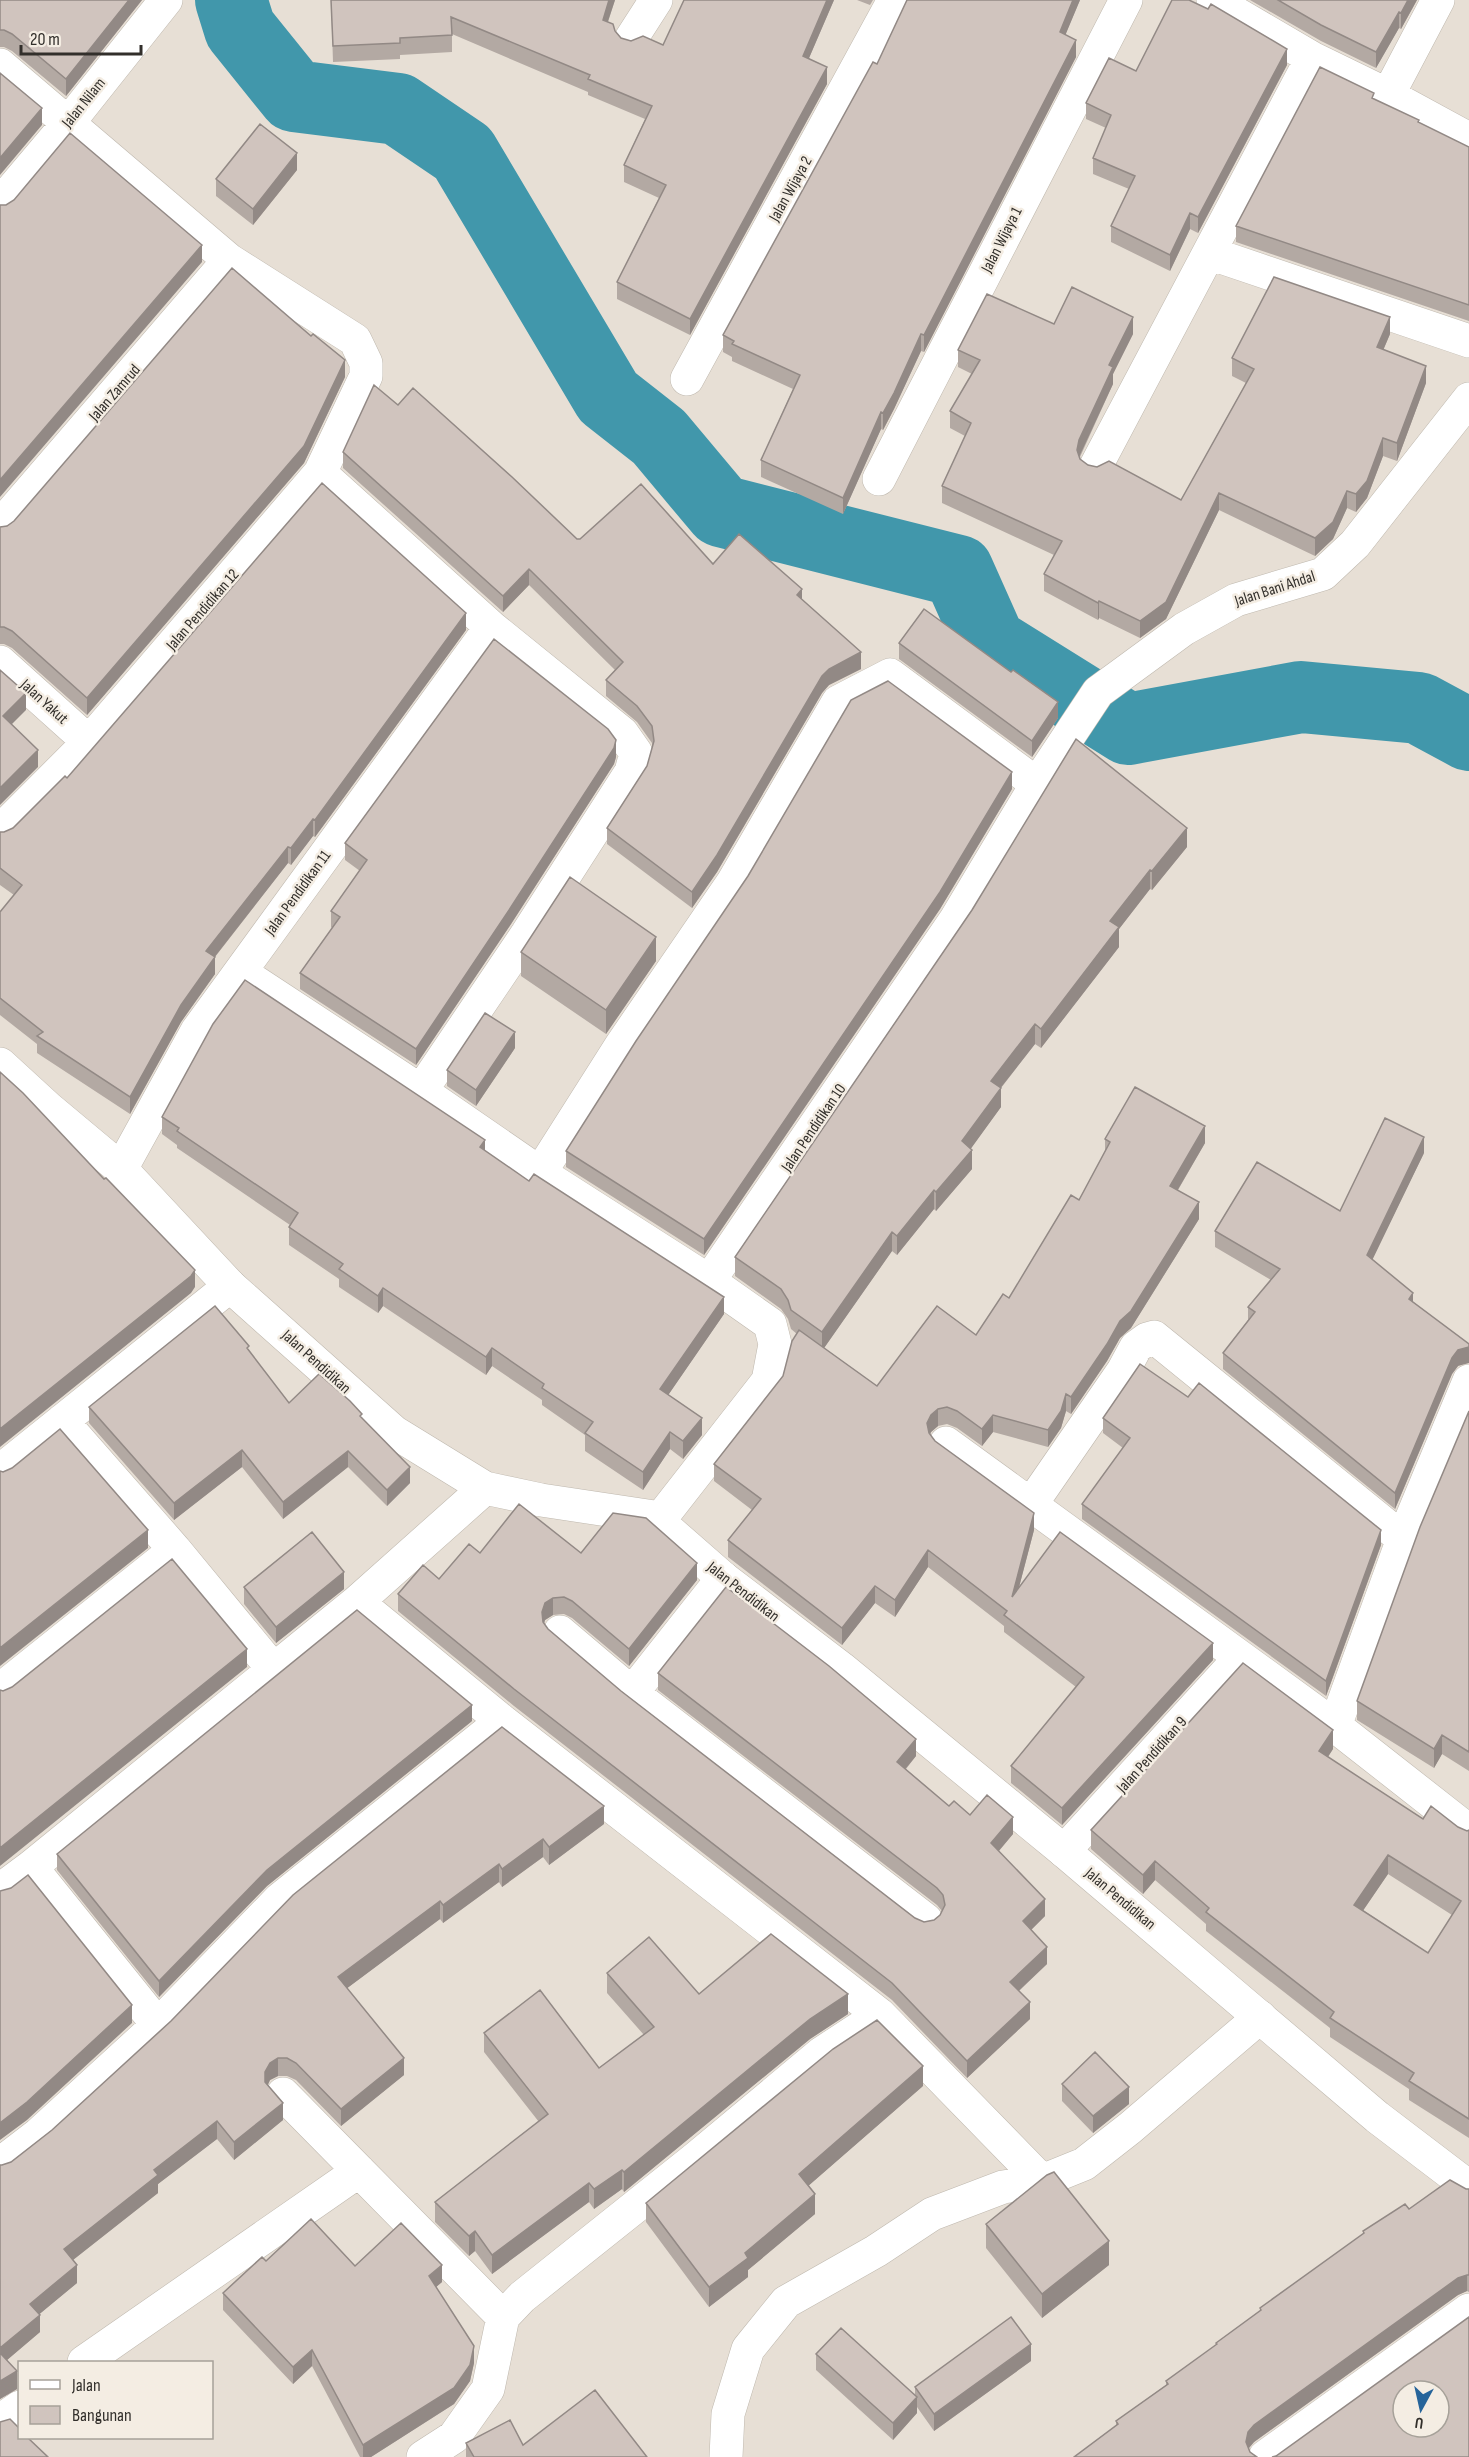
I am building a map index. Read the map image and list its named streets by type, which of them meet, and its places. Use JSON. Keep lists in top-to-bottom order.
{
  "streets": {
    "street": [
      "Jalan Nilam",
      "Jalan Wijaya 2",
      "Jalan Wijaya 1",
      "Jalan Zamrud",
      "Jalan Bani Ahdal",
      "Jalan Pendidikan 12",
      "Jalan Yakut",
      "Jalan Pendidikan 11",
      "Jalan Pendidikan 10",
      "Jalan Pendidikan",
      "Jalan Pendidikan 9"
    ]
  },
  "crossings": [
    ["Jalan Zamrud", "Jalan Pendidikan 12"],
    ["Jalan Bani Ahdal", "Jalan Pendidikan 10"],
    ["Jalan Pendidikan 12", "Jalan Yakut"],
    ["Jalan Pendidikan 11", "Jalan Pendidikan"],
    ["Jalan Pendidikan", "Jalan Pendidikan 9"]
  ],
  "legend": ["Jalan", "Bangunan"],
  "scale_bar": "20 m",
  "north": "bottom"
}
